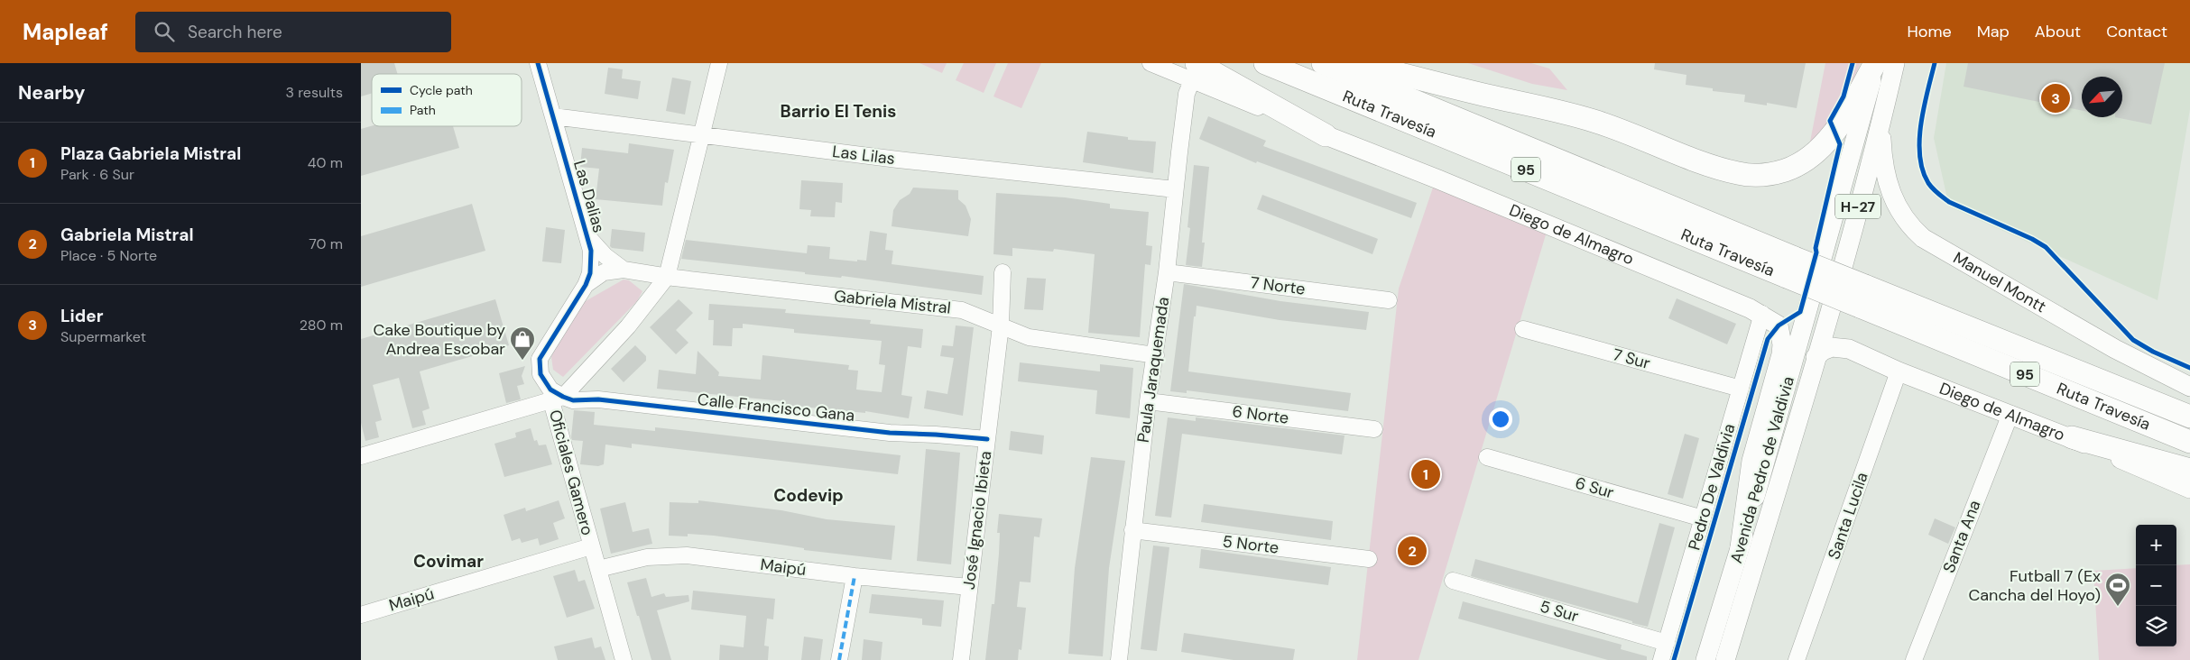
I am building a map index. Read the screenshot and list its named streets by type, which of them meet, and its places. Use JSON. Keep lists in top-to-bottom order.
{
  "streets": {
    "highway": ["Ruta Travesía", "95"],
    "main road": [
      "H-27",
      "Diego de Almagro",
      "Manuel Montt",
      "Avenida Pedro de Valdivia"
    ],
    "street": [
      "Las Lilas",
      "Las Dalias",
      "7 Norte",
      "Gabriela Mistral",
      "7 Sur",
      "Paula Jaraquemada",
      "Calle Francisco Gana",
      "6 Norte",
      "Oficiales Gamero",
      "Pedro De Valdivia",
      "6 Sur",
      "Santa Lucila",
      "José Ignacio Ibieta",
      "Santa Ana",
      "5 Norte",
      "Maipú",
      "5 Sur"
    ]
  },
  "crossings": [
    ["Las Lilas", "Las Dalias"],
    ["Las Lilas", "Paula Jaraquemada"],
    ["Las Lilas", "Oficiales Gamero"],
    ["Las Dalias", "Gabriela Mistral"],
    ["Las Dalias", "Calle Francisco Gana"],
    ["Las Dalias", "Oficiales Gamero"],
    ["H-27", "Manuel Montt"],
    ["H-27", "Avenida Pedro de Valdivia"],
    ["Diego de Almagro", "Avenida Pedro de Valdivia"],
    ["Diego de Almagro", "Pedro De Valdivia"],
    ["Diego de Almagro", "Santa Lucila"],
    ["Diego de Almagro", "Santa Ana"],
    ["Manuel Montt", "Avenida Pedro de Valdivia"],
    ["7 Norte", "Paula Jaraquemada"],
    ["Gabriela Mistral", "Paula Jaraquemada"],
    ["Gabriela Mistral", "Oficiales Gamero"],
    ["Gabriela Mistral", "José Ignacio Ibieta"],
    ["7 Sur", "Pedro De Valdivia"],
    ["Paula Jaraquemada", "6 Norte"],
    ["Paula Jaraquemada", "5 Norte"],
    ["Calle Francisco Gana", "Oficiales Gamero"],
    ["Calle Francisco Gana", "José Ignacio Ibieta"],
    ["Oficiales Gamero", "Maipú"],
    ["Pedro De Valdivia", "6 Sur"],
    ["Pedro De Valdivia", "5 Sur"],
    ["José Ignacio Ibieta", "Maipú"]
  ],
  "districts": ["Barrio El Tenis", "Codevip", "Covimar"],
  "places": {
    "shop": ["Cake Boutique by Andrea Escobar"],
    "sports": ["Futball 7 (Ex Cancha del Hoyo)"]
  },
  "legend": ["Cycle path", "Path"],
  "north": "bottom left",
  "page": {
    "header": "Mapleaf",
    "search": "Search here",
    "nav": [
      "Home",
      "Map",
      "About",
      "Contact"
    ],
    "heading": ["Nearby", "3 results"],
    "pins": ["3", "1", "2"],
    "list": [
      {
        "mark": "1",
        "name": "Plaza Gabriela Mistral",
        "note": "Park · 6 Sur",
        "value": "40 m"
      },
      {
        "mark": "2",
        "name": "Gabriela Mistral",
        "note": "Place · 5 Norte",
        "value": "70 m"
      },
      {
        "mark": "3",
        "name": "Lider",
        "note": "Supermarket",
        "value": "280 m"
      }
    ],
    "map_buttons": ["+", "−"]
  }
}
